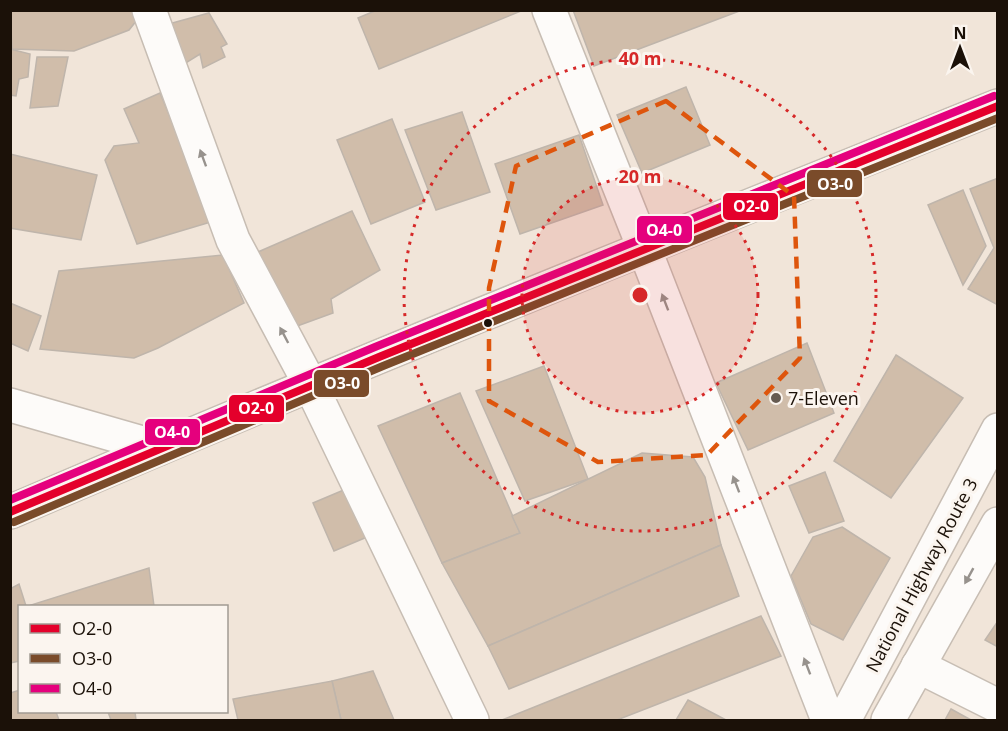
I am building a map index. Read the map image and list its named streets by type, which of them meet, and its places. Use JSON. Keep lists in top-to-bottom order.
{
  "streets": {
    "main road": ["National Highway Route 3"]
  },
  "places": ["7-Eleven"],
  "lines": ["transit line O4-0", "transit line O2-0", "transit line O3-0"],
  "legend": ["O2-0", "O3-0", "O4-0"],
  "north": "top",
  "rings": ["40 m", "20 m"]
}
